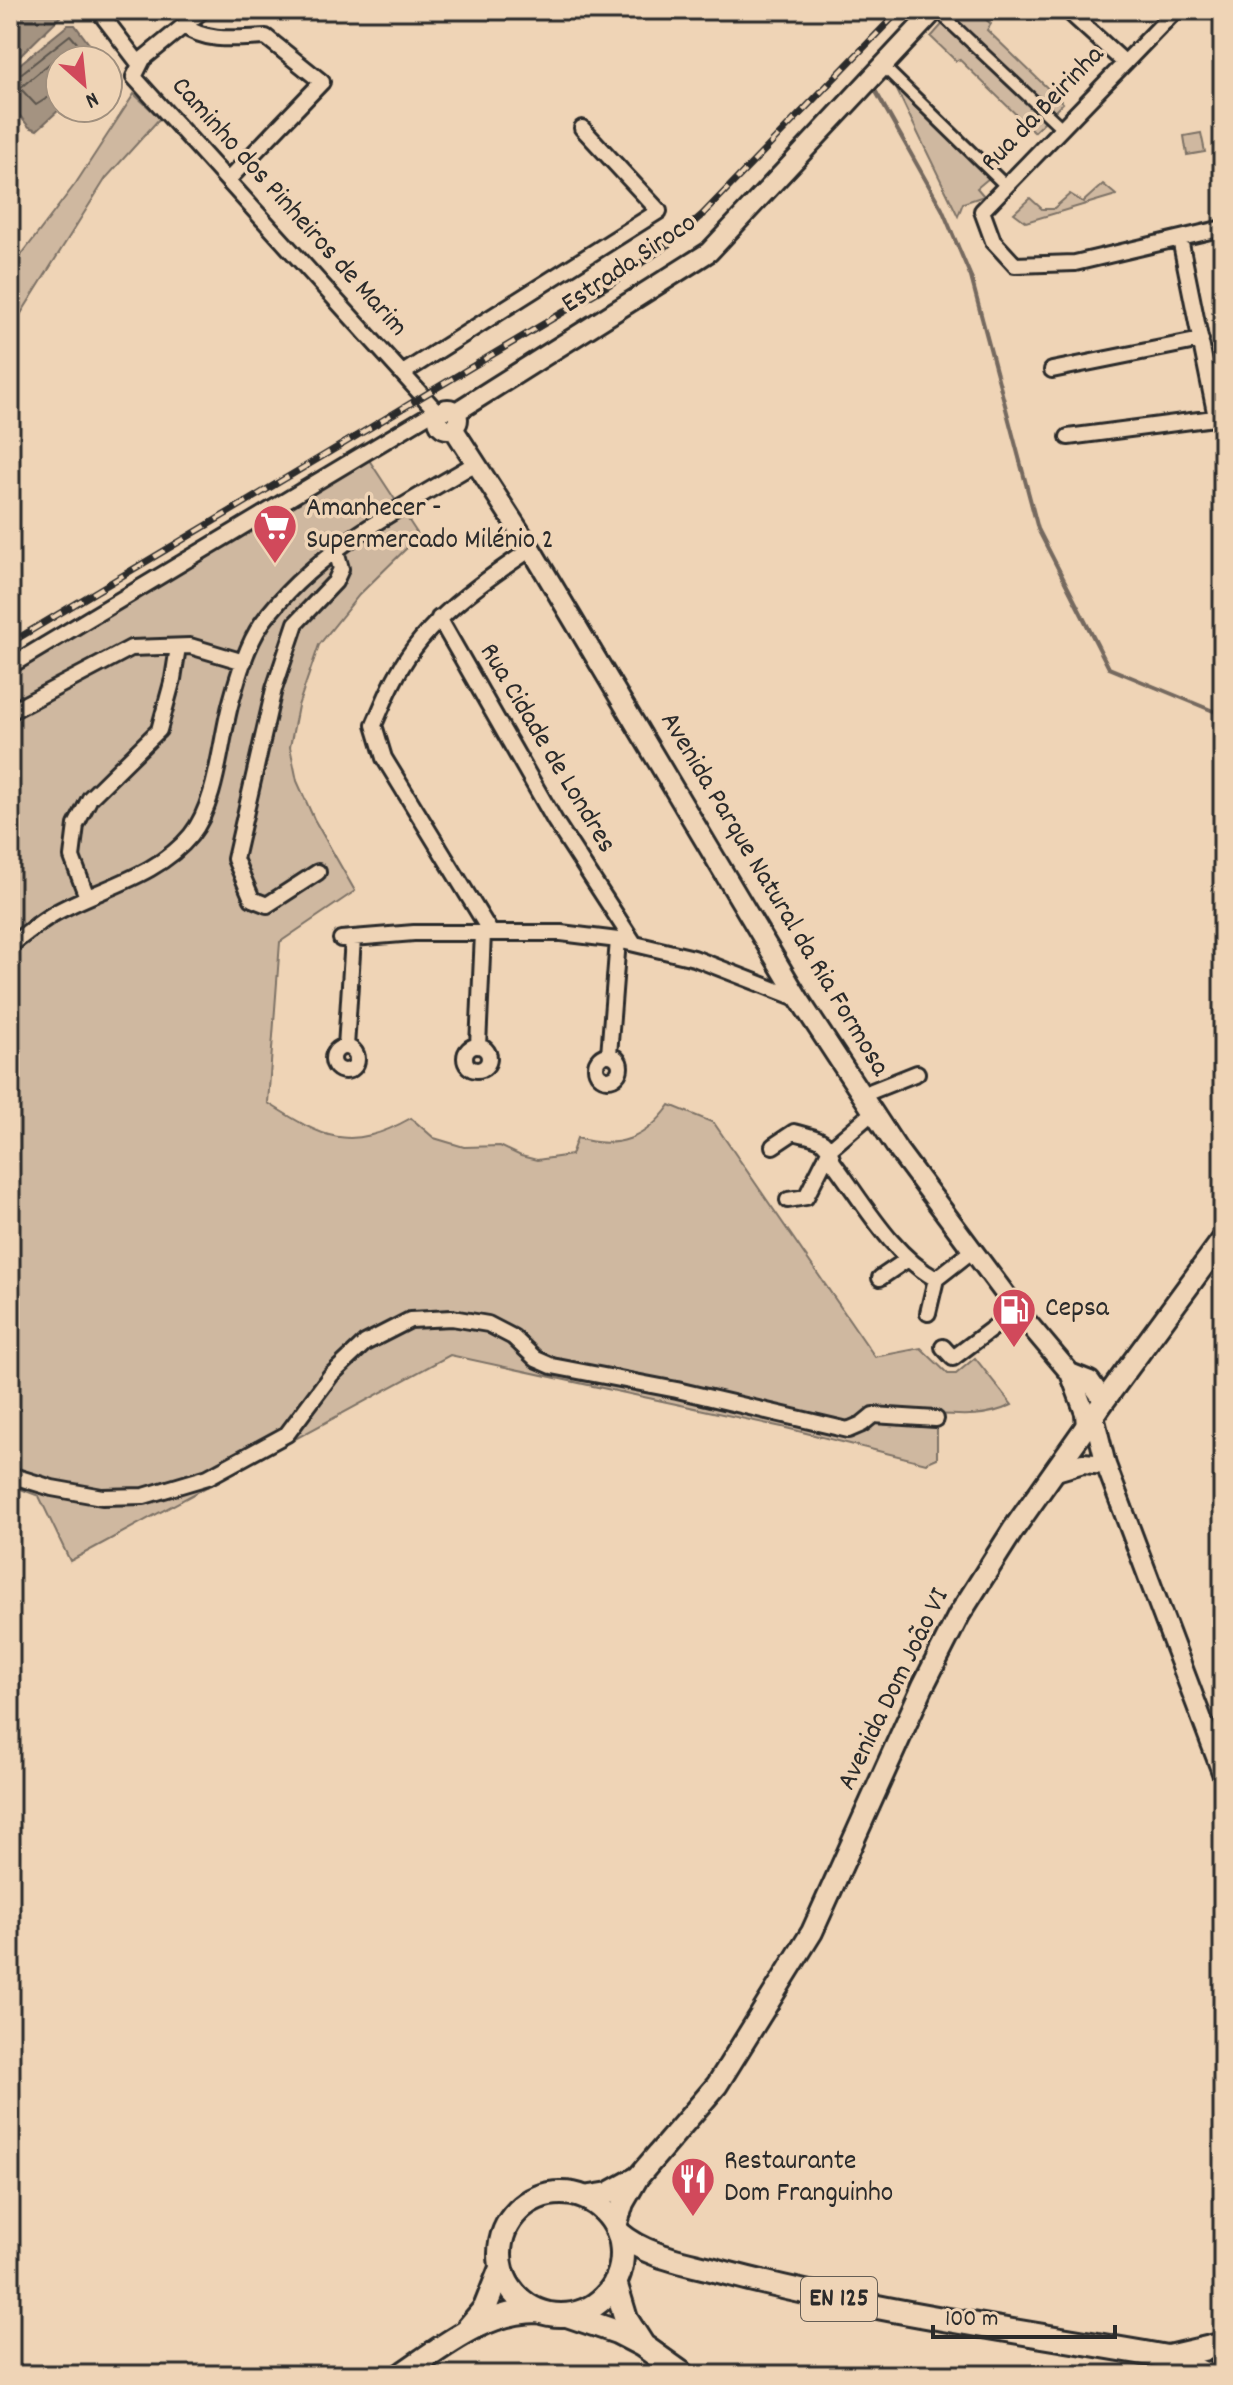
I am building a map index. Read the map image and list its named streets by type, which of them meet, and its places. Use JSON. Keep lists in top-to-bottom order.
{
  "streets": {
    "main road": ["Avenida Dom João VI", "EN 125"],
    "street": [
      "Rua da Beirinha",
      "Caminho dos Pinheiros de Marim",
      "Estrada Siroco",
      "Rua Cidade de Londres",
      "Avenida Parque Natural da Ria Formosa"
    ]
  },
  "crossings": [
    ["Caminho dos Pinheiros de Marim", "Estrada Siroco"],
    ["Caminho dos Pinheiros de Marim", "Avenida Parque Natural da Ria Formosa"],
    ["Estrada Siroco", "Avenida Parque Natural da Ria Formosa"],
    ["Avenida Dom João VI", "EN 125"]
  ],
  "places": {
    "supermarket": ["Amanhecer - Supermercado Milénio 2"],
    "fuel station": ["Cepsa"],
    "restaurant": ["Restaurante Dom Franguinho"]
  },
  "scale_bar": "100 m",
  "north": "bottom right"
}
